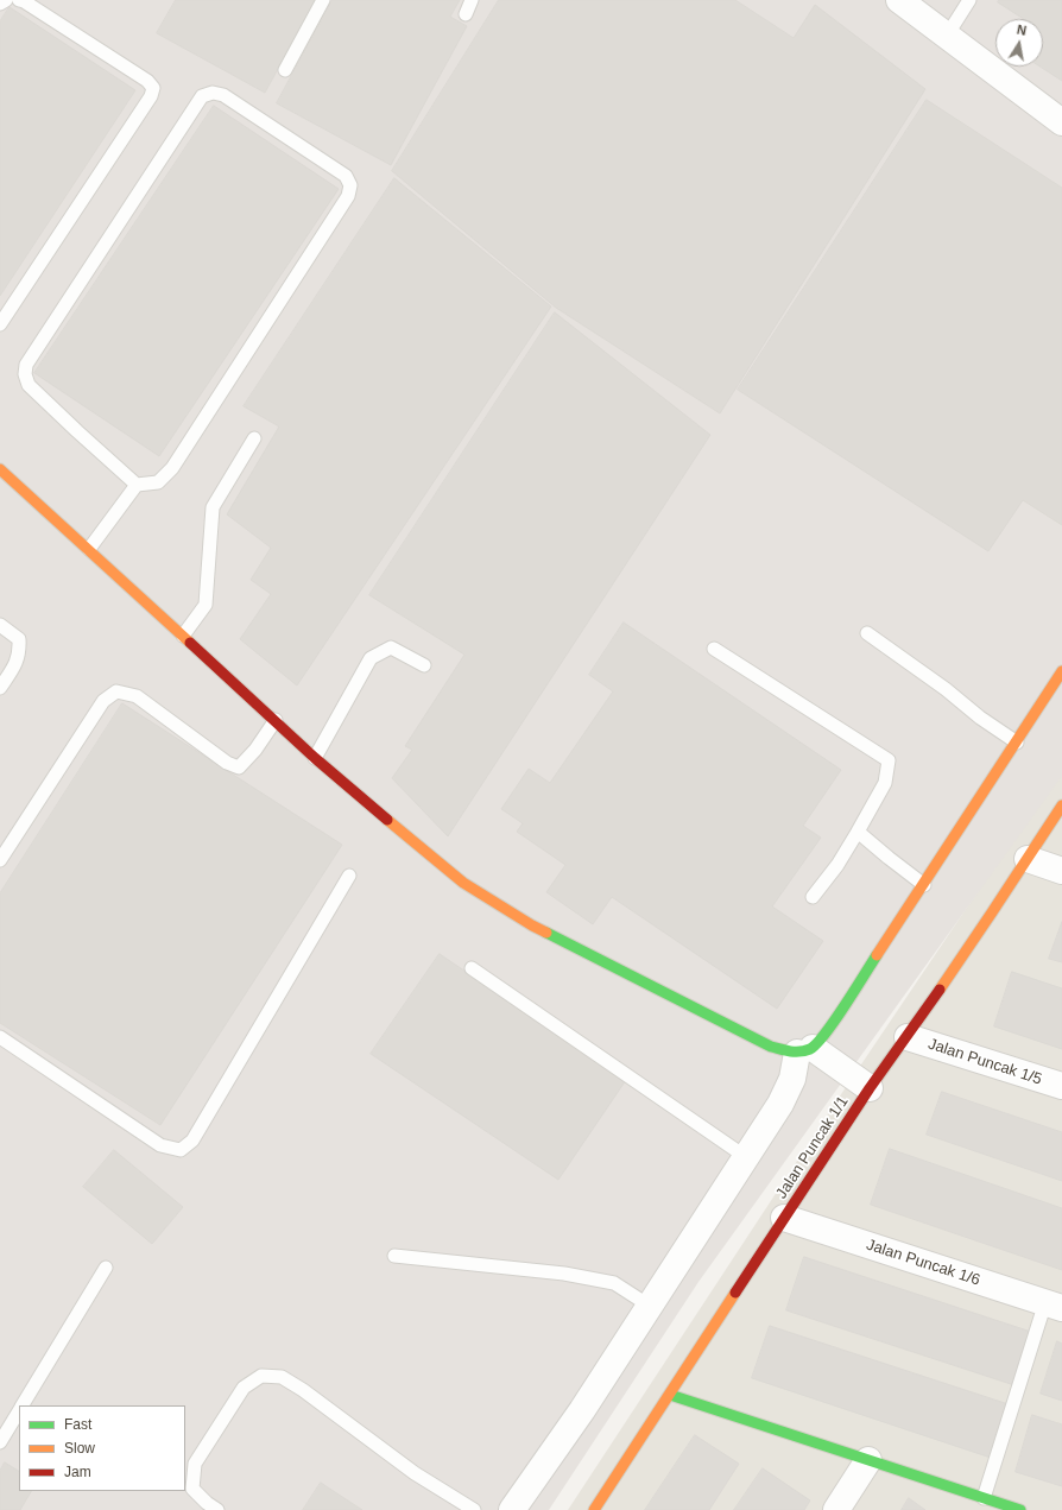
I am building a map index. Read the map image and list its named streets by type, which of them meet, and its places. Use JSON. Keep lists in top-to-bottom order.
{
  "streets": {
    "street": ["Jalan Puncak 1/5", "Jalan Puncak 1/1", "Jalan Puncak 1/6"]
  },
  "crossings": [
    ["Jalan Puncak 1/5", "Jalan Puncak 1/1"],
    ["Jalan Puncak 1/1", "Jalan Puncak 1/6"]
  ],
  "legend": ["Fast", "Slow", "Jam"],
  "north": "top"
}
